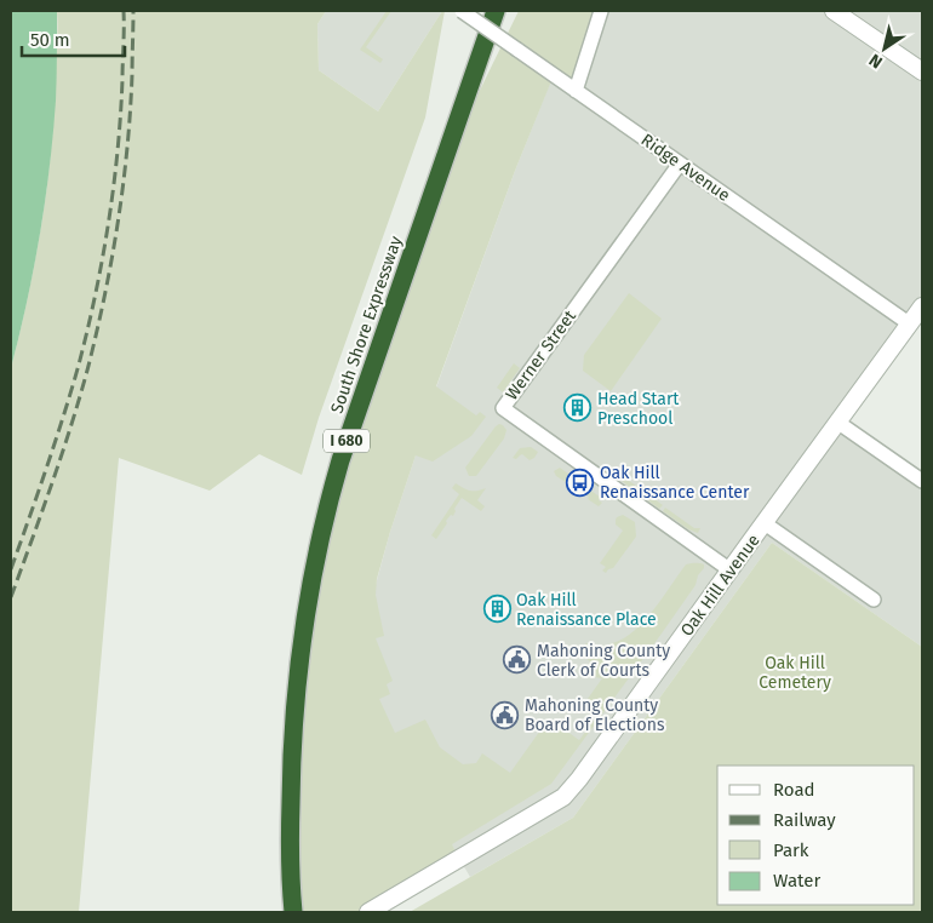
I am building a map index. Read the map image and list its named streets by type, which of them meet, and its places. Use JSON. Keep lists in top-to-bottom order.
{
  "streets": {
    "highway": ["South Shore Expressway", "I 680"],
    "street": ["Ridge Avenue", "Werner Street", "Oak Hill Avenue"]
  },
  "crossings": [
    ["Ridge Avenue", "Werner Street"],
    ["Ridge Avenue", "Oak Hill Avenue"],
    ["Werner Street", "Oak Hill Avenue"]
  ],
  "parks": ["Oak Hill Cemetery"],
  "places": {
    "building": ["Head Start Preschool", "Oak Hill Renaissance Place"],
    "bus stop": ["Oak Hill Renaissance Center"],
    "public building": ["Mahoning County Clerk of Courts", "Mahoning County Board of Elections"]
  },
  "legend": [
    "Road",
    "Railway",
    "Park",
    "Water"
  ],
  "scale_bar": "50 m",
  "north": "bottom left"
}
